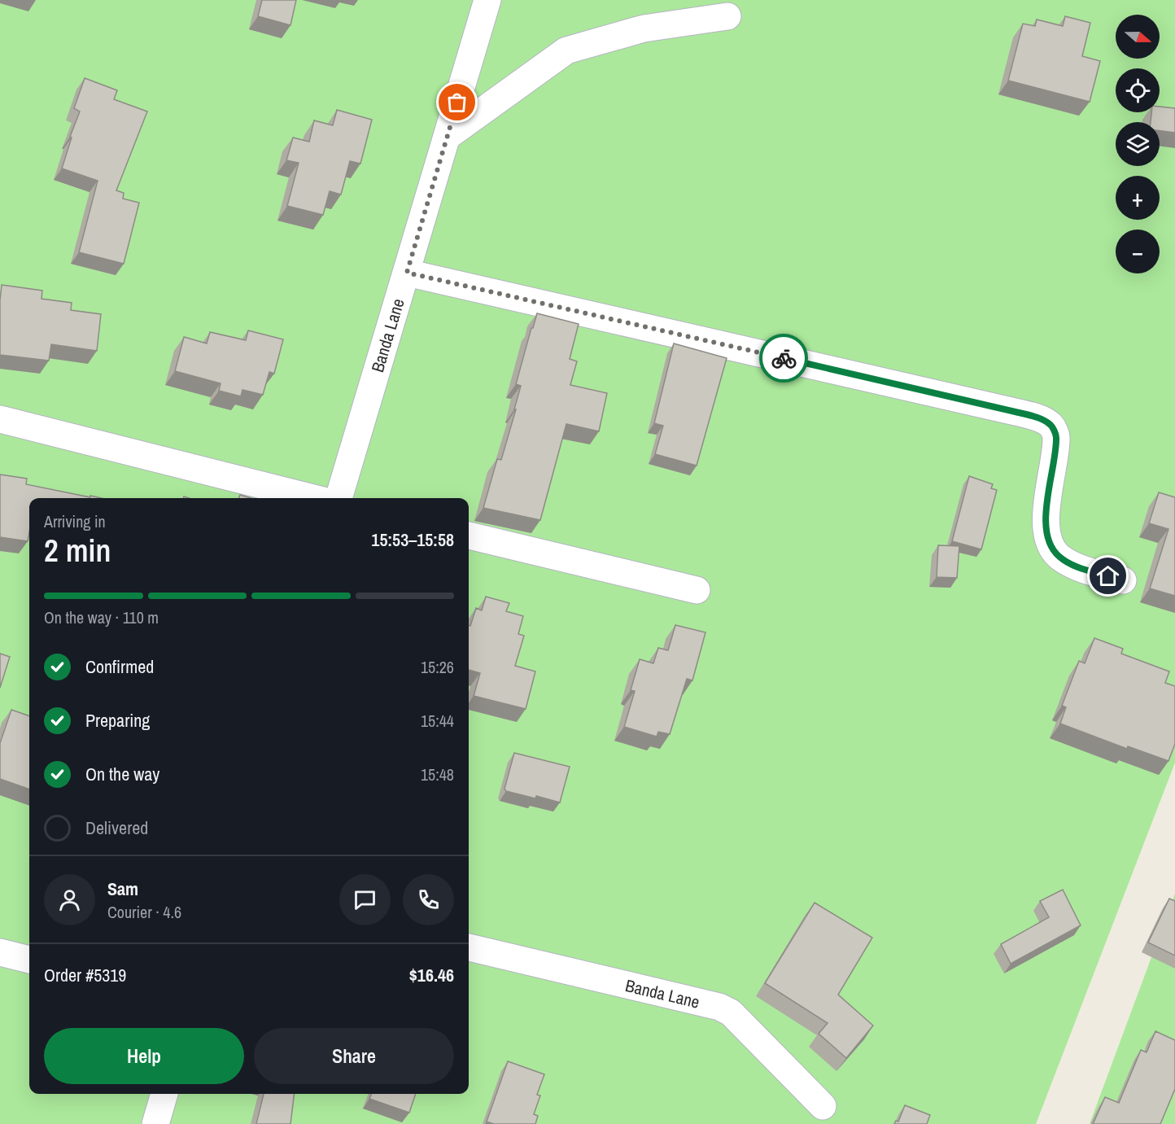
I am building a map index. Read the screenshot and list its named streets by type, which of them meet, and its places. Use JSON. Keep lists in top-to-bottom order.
{
  "streets": {
    "street": ["Banda Lane"]
  },
  "north": "right",
  "page": {
    "map_buttons": ["+", "−"],
    "heading": ["2 min", "Arriving in", "15:53–15:58"],
    "panel": [
      "Sam",
      "Courier · 4.6",
      "Order #5319",
      "$16.46"
    ],
    "bar": "On the way · 110 m",
    "list": [
      ["Confirmed", "15:26"],
      ["Preparing", "15:44"],
      ["On the way", "15:48"],
      "Delivered"
    ],
    "buttons": ["Help", "Share"]
  }
}
